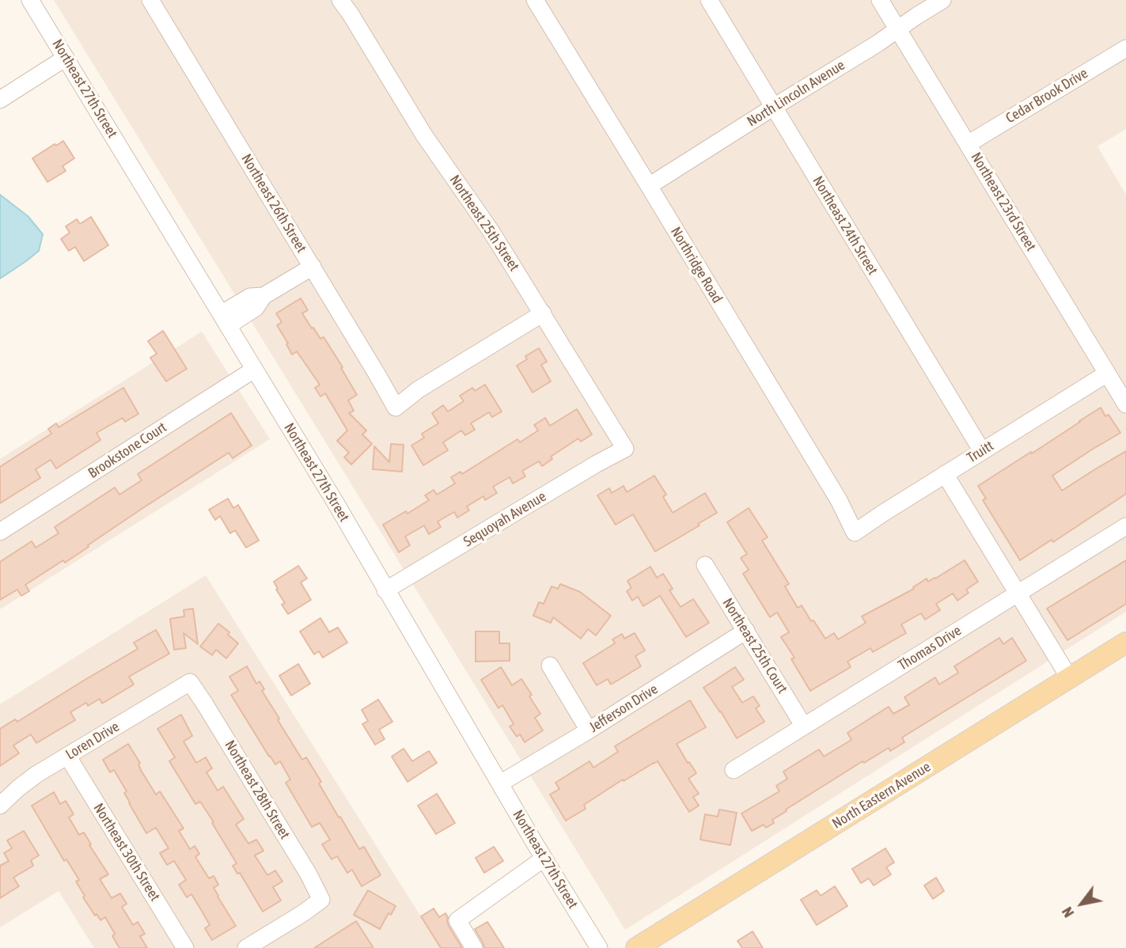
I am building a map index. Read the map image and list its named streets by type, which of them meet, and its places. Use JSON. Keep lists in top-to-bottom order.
{
  "streets": {
    "main road": ["North Eastern Avenue"],
    "street": [
      "Northeast 27th Street",
      "North Lincoln Avenue",
      "Cedar Brook Drive",
      "Northeast 23rd Street",
      "Northeast 26th Street",
      "Northeast 25th Street",
      "Northeast 24th Street",
      "Northridge Road",
      "Brookstone Court",
      "Truitt",
      "Sequoyah Avenue",
      "Northeast 25th Court",
      "Thomas Drive",
      "Jefferson Drive",
      "Loren Drive",
      "Northeast 28th Street",
      "Northeast 30th Street"
    ]
  },
  "crossings": [
    ["Northeast 27th Street", "Brookstone Court"],
    ["Northeast 27th Street", "Sequoyah Avenue"],
    ["Northeast 27th Street", "Jefferson Drive"],
    ["North Lincoln Avenue", "Northeast 23rd Street"],
    ["North Lincoln Avenue", "Northeast 24th Street"],
    ["North Lincoln Avenue", "Northridge Road"],
    ["Cedar Brook Drive", "Northeast 23rd Street"],
    ["Northeast 23rd Street", "Truitt"],
    ["Northeast 26th Street", "Northeast 25th Street"],
    ["Northeast 25th Street", "Sequoyah Avenue"],
    ["Northeast 24th Street", "Truitt"],
    ["Northridge Road", "Truitt"],
    ["Northeast 25th Court", "Thomas Drive"],
    ["Northeast 25th Court", "Jefferson Drive"],
    ["Loren Drive", "Northeast 28th Street"],
    ["Loren Drive", "Northeast 30th Street"]
  ],
  "north": "bottom left"
}
